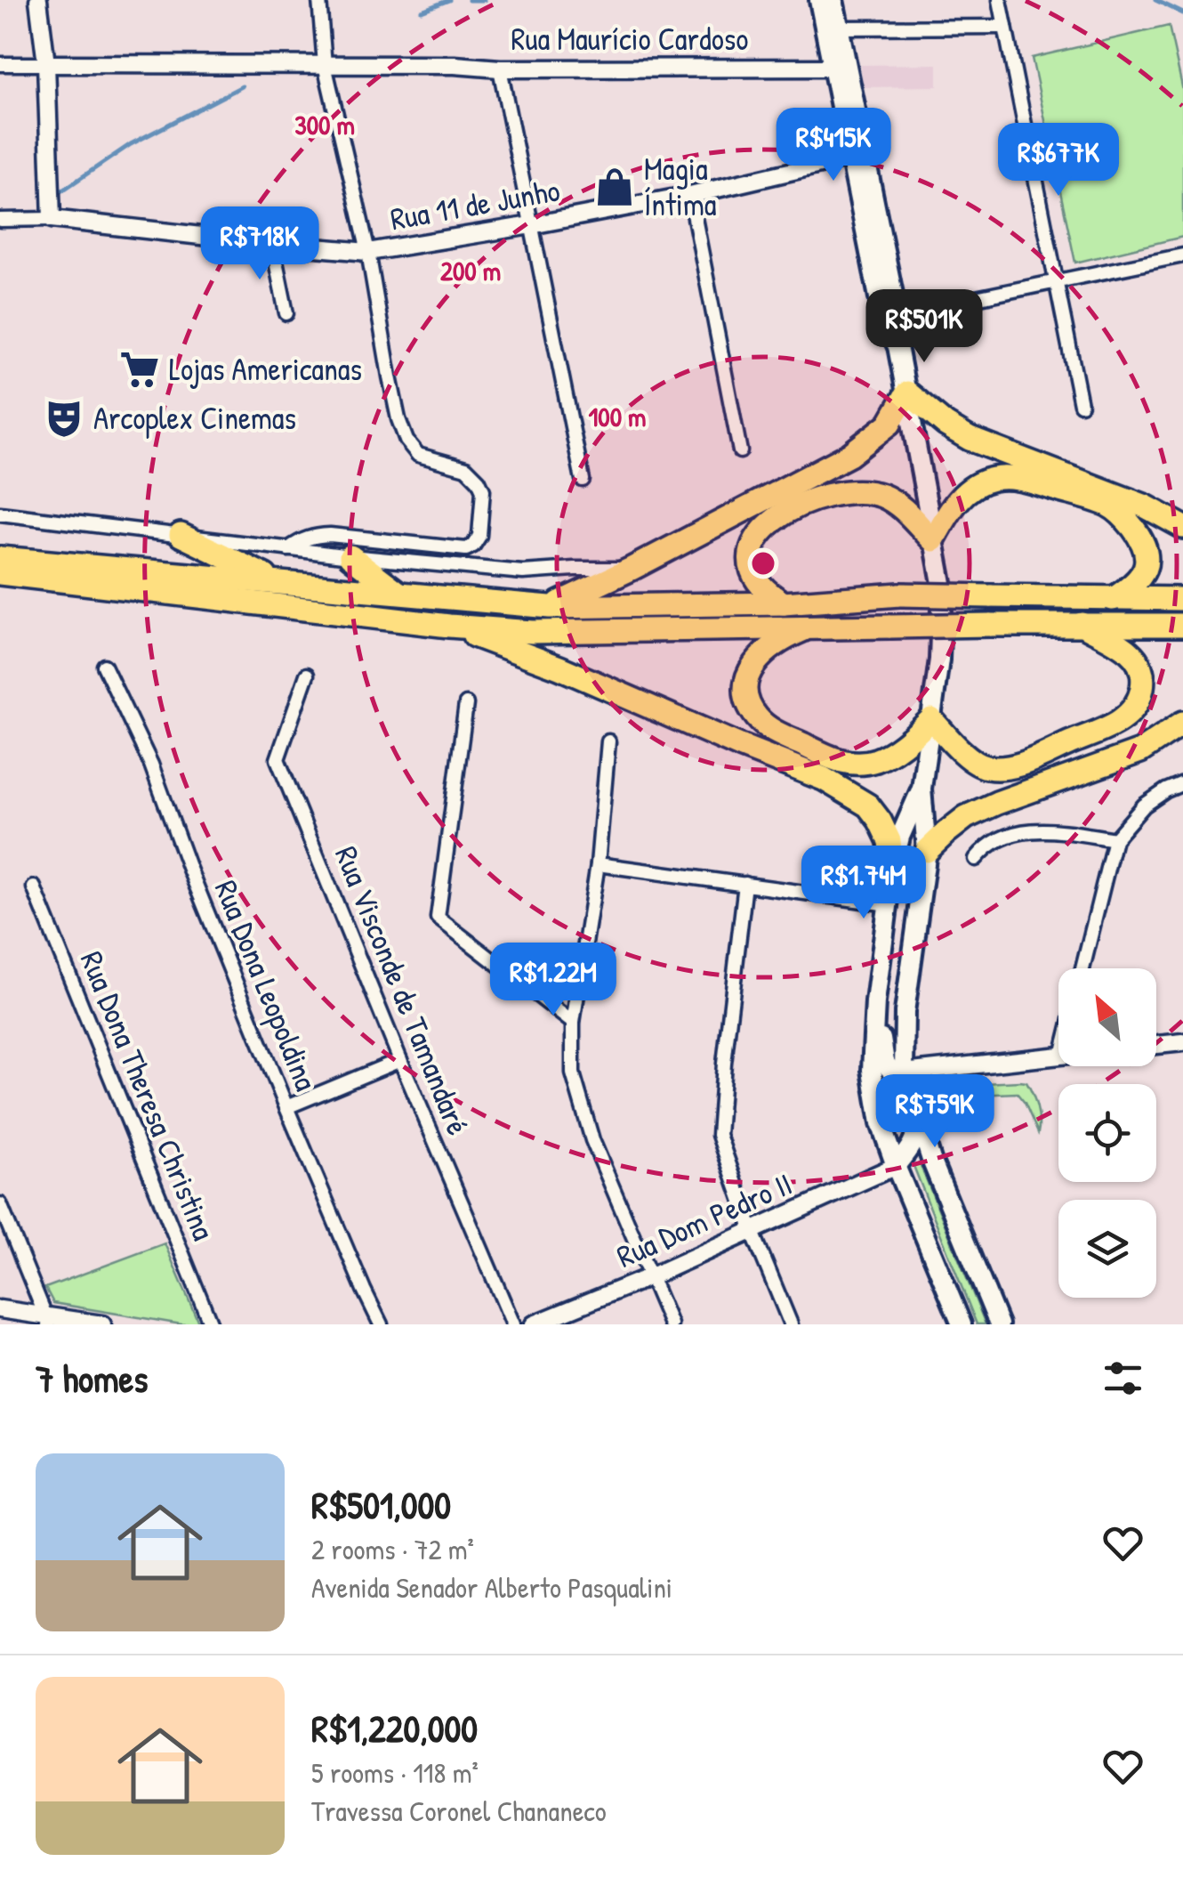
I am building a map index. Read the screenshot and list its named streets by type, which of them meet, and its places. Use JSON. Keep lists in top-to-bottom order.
{
  "streets": {
    "street": [
      "Rua Maurício Cardoso",
      "Rua 11 de Junho",
      "Rua Dona Leopoldina",
      "Rua Visconde de Tamandaré",
      "Rua Dona Theresa Christina",
      "Rua Dom Pedro II"
    ]
  },
  "places": {
    "shop": ["Magia Íntima"],
    "supermarket": ["Lojas Americanas"],
    "theatre": ["Arcoplex Cinemas"]
  },
  "north": "top left",
  "page": {
    "price": [
      "R$415K",
      "R$677K",
      "R$718K",
      "R$501K",
      "R$1.74M",
      "R$1.22M",
      "R$759K"
    ],
    "heading": "7 homes",
    "list": [
      {
        "name": "R$501,000",
        "note": "2 rooms · 72 m² · Avenida Senador Alberto Pasqualini"
      },
      {
        "name": "R$1,220,000",
        "note": "5 rooms · 118 m² · Travessa Coronel Chananeco"
      }
    ]
  },
  "rings": ["300 m", "200 m", "100 m"]
}
